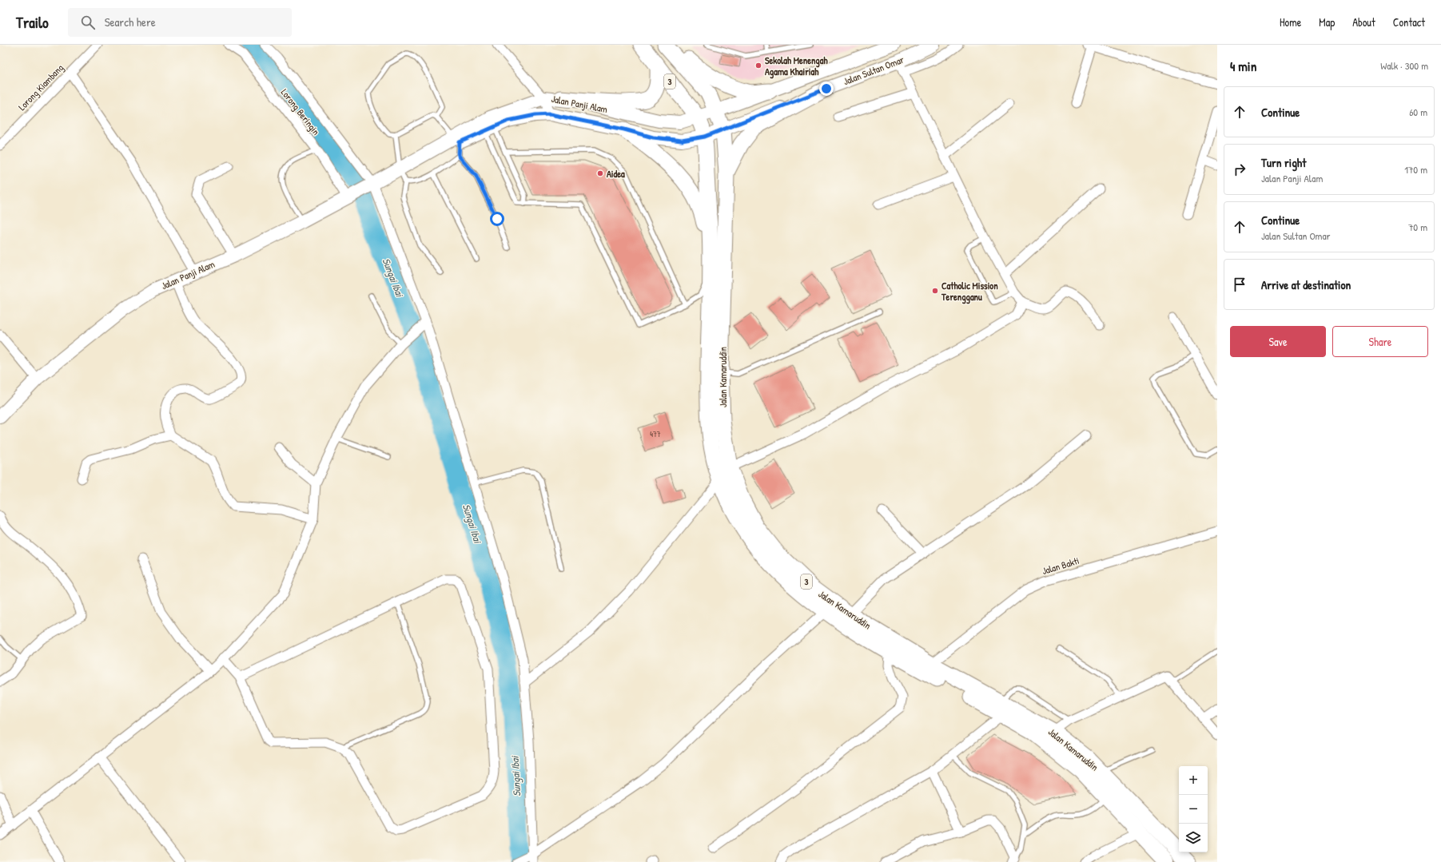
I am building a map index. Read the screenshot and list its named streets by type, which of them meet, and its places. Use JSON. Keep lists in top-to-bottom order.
{
  "streets": {
    "highway": ["3", "Jalan Kamaruddin"],
    "main road": ["Jalan Sultan Omar", "Jalan Panji Alam"],
    "street": ["Lorong Kiambang", "Lorong Beringin", "Jalan Bakti"]
  },
  "crossings": [
    ["Jalan Sultan Omar", "3"],
    ["Jalan Sultan Omar", "Jalan Panji Alam"],
    ["Jalan Sultan Omar", "Jalan Kamaruddin"],
    ["3", "Jalan Panji Alam"],
    ["3", "Jalan Kamaruddin"],
    ["Jalan Panji Alam", "Lorong Beringin"],
    ["Jalan Panji Alam", "Jalan Kamaruddin"],
    ["Jalan Kamaruddin", "Jalan Bakti"]
  ],
  "water": ["Sungai Ibai"],
  "places": ["Sekolah Menengah Agama Khairiah", "Aidea", "Catholic Mission Terengganu"],
  "house_numbers": ["477"],
  "page": {
    "header": "Trailo",
    "search": "Search here",
    "nav": [
      "Home",
      "Map",
      "About",
      "Contact"
    ],
    "heading": ["4 min", "Walk · 300 m"],
    "list": [
      ["Continue", "60 m"],
      ["Turn right", "Jalan Panji Alam", "170 m"],
      ["Continue", "Jalan Sultan Omar", "70 m"],
      "Arrive at destination"
    ],
    "buttons": ["Save", "Share"],
    "map_buttons": ["+", "−"]
  }
}
